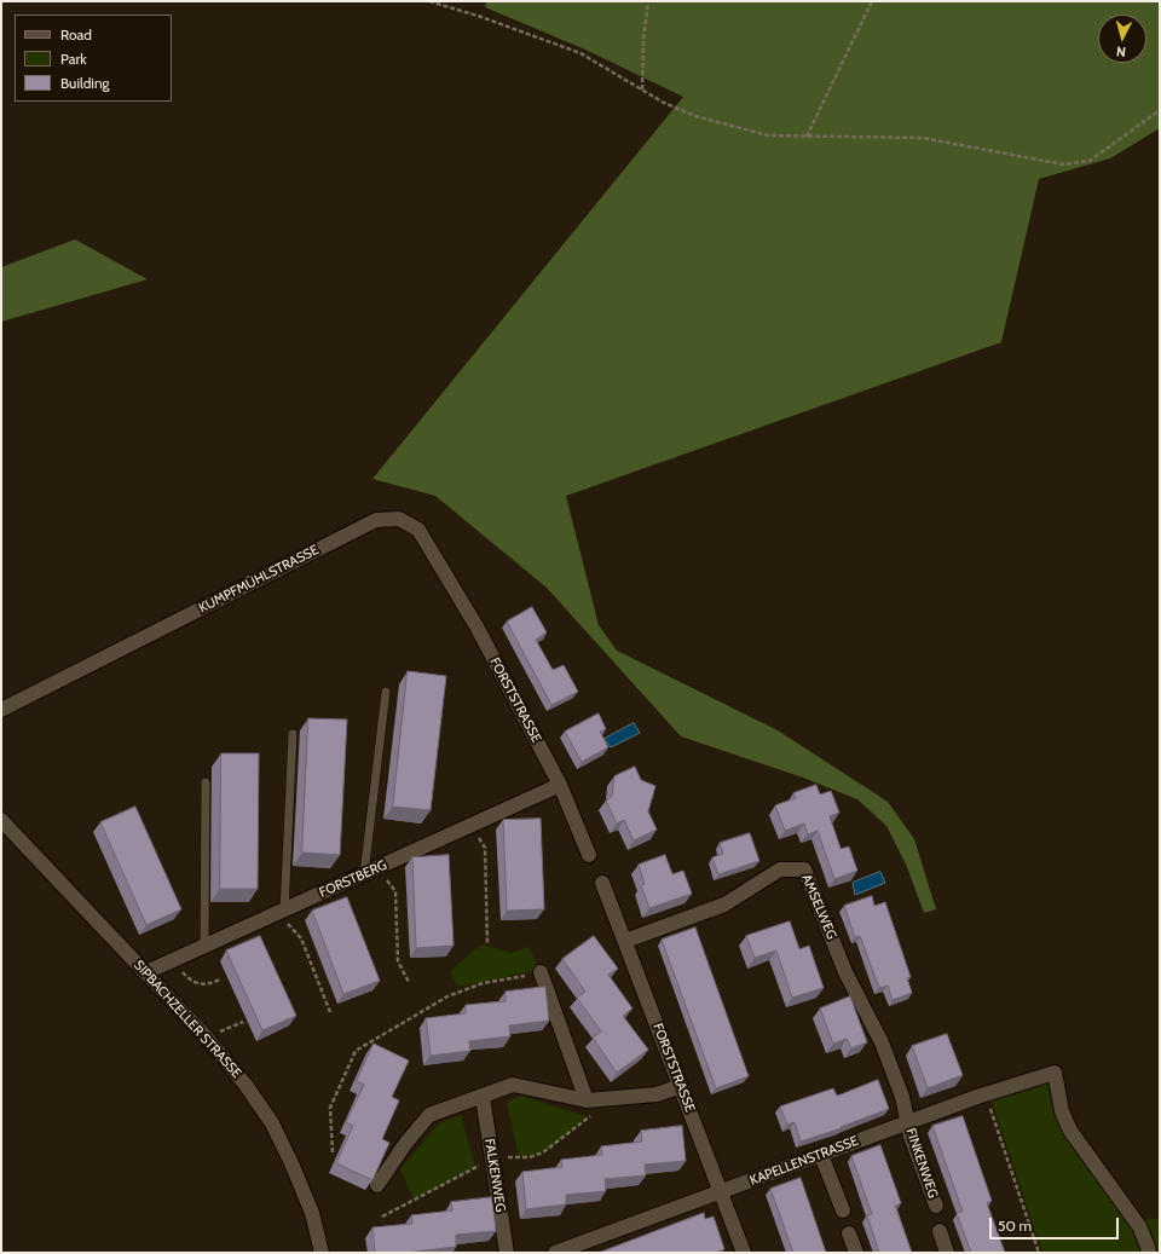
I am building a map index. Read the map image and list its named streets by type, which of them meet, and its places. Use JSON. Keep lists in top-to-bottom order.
{
  "streets": {
    "street": [
      "KUMPFMÜHLSTRASSE",
      "FORSTSTRASSE",
      "FORSTBERG",
      "AMSELWEG",
      "SIPBACHZELLER STRASSE",
      "KAPELLENSTRASSE",
      "FINKENWEG",
      "FALKENWEG"
    ]
  },
  "crossings": [
    ["KUMPFMÜHLSTRASSE", "FORSTSTRASSE"],
    ["FORSTSTRASSE", "FORSTBERG"],
    ["FORSTSTRASSE", "AMSELWEG"],
    ["FORSTSTRASSE", "KAPELLENSTRASSE"],
    ["FORSTBERG", "SIPBACHZELLER STRASSE"],
    ["AMSELWEG", "KAPELLENSTRASSE"],
    ["AMSELWEG", "FINKENWEG"],
    ["KAPELLENSTRASSE", "FINKENWEG"]
  ],
  "legend": ["Road", "Park", "Building"],
  "scale_bar": "50 m",
  "north": "bottom"
}
